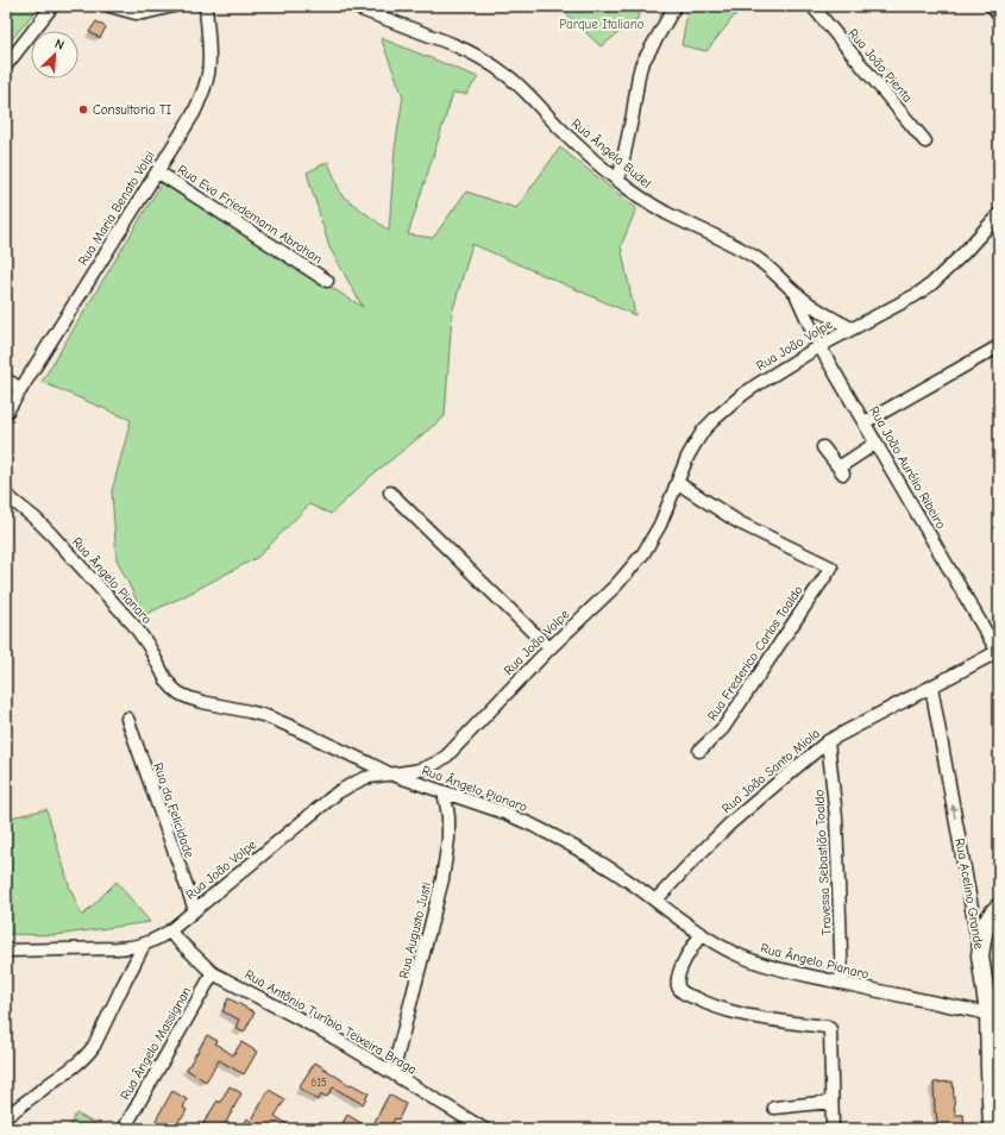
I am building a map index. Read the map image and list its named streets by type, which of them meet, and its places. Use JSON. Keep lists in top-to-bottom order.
{
  "streets": {
    "street": [
      "Rua João Pienta",
      "Rua Ângela Budel",
      "Rua Maria Benato Volpi",
      "Rua Eva Friedemann Abrahan",
      "Rua João Volpe",
      "Rua João Aurélio Ribeiro",
      "Rua Ângelo Pianaro",
      "Rua Frederico Carlos Toaldo",
      "Rua João Santo Miola",
      "Rua da Felicidade",
      "Travessa Sebastião Toaldo",
      "Rua Acelino Grande",
      "Rua Augusto Justi",
      "Rua Antônio Turíbio Teixeira Braga",
      "Rua Ângelo Massignan"
    ]
  },
  "crossings": [
    ["Rua Ângela Budel", "Rua João Volpe"],
    ["Rua Ângela Budel", "Rua João Aurélio Ribeiro"],
    ["Rua Maria Benato Volpi", "Rua Eva Friedemann Abrahan"],
    ["Rua João Volpe", "Rua João Aurélio Ribeiro"],
    ["Rua João Volpe", "Rua Ângelo Pianaro"],
    ["Rua João Volpe", "Rua Frederico Carlos Toaldo"],
    ["Rua João Volpe", "Rua da Felicidade"],
    ["Rua João Volpe", "Rua Antônio Turíbio Teixeira Braga"],
    ["Rua João Aurélio Ribeiro", "Rua João Santo Miola"],
    ["Rua Ângelo Pianaro", "Rua João Santo Miola"],
    ["Rua Ângelo Pianaro", "Travessa Sebastião Toaldo"],
    ["Rua Ângelo Pianaro", "Rua Acelino Grande"],
    ["Rua Ângelo Pianaro", "Rua Augusto Justi"],
    ["Rua João Santo Miola", "Travessa Sebastião Toaldo"],
    ["Rua João Santo Miola", "Rua Acelino Grande"],
    ["Rua Augusto Justi", "Rua Antônio Turíbio Teixeira Braga"],
    ["Rua Antônio Turíbio Teixeira Braga", "Rua Ângelo Massignan"]
  ],
  "one_way": ["Rua Acelino Grande"],
  "parks": ["Parque Italiano"],
  "places": ["Consultoria TI"],
  "house_numbers": ["615"],
  "north": "top right"
}
